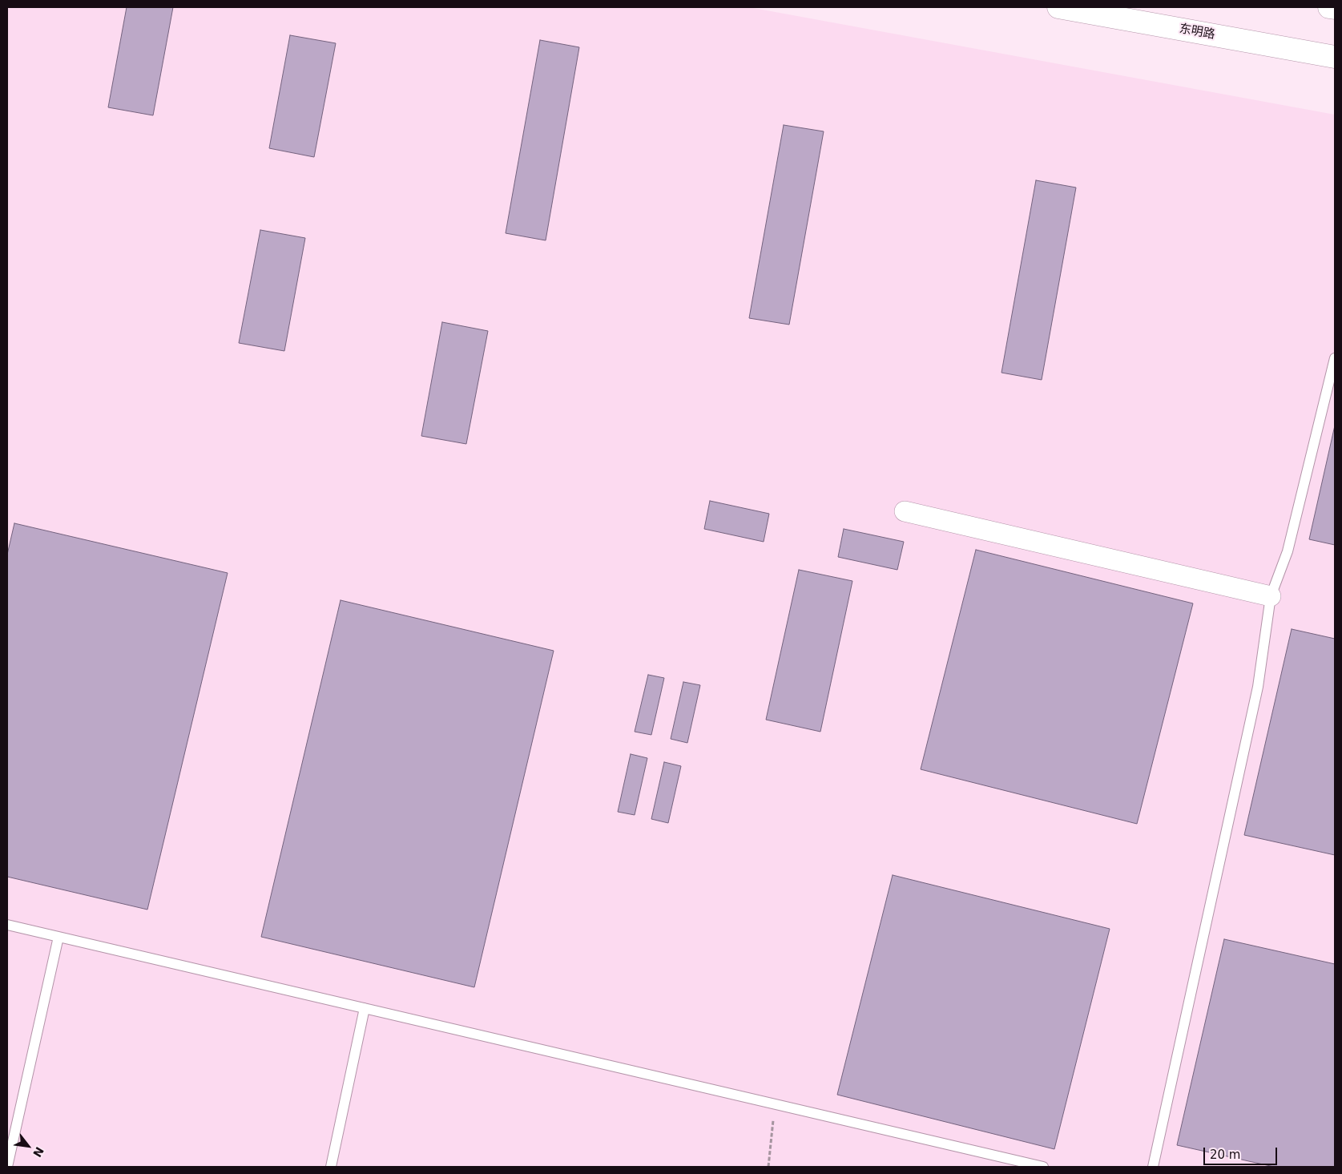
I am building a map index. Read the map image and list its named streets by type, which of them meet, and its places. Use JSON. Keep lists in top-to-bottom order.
{
  "streets": {
    "main road": ["东明路"]
  },
  "scale_bar": "20 m",
  "north": "bottom right"
}
